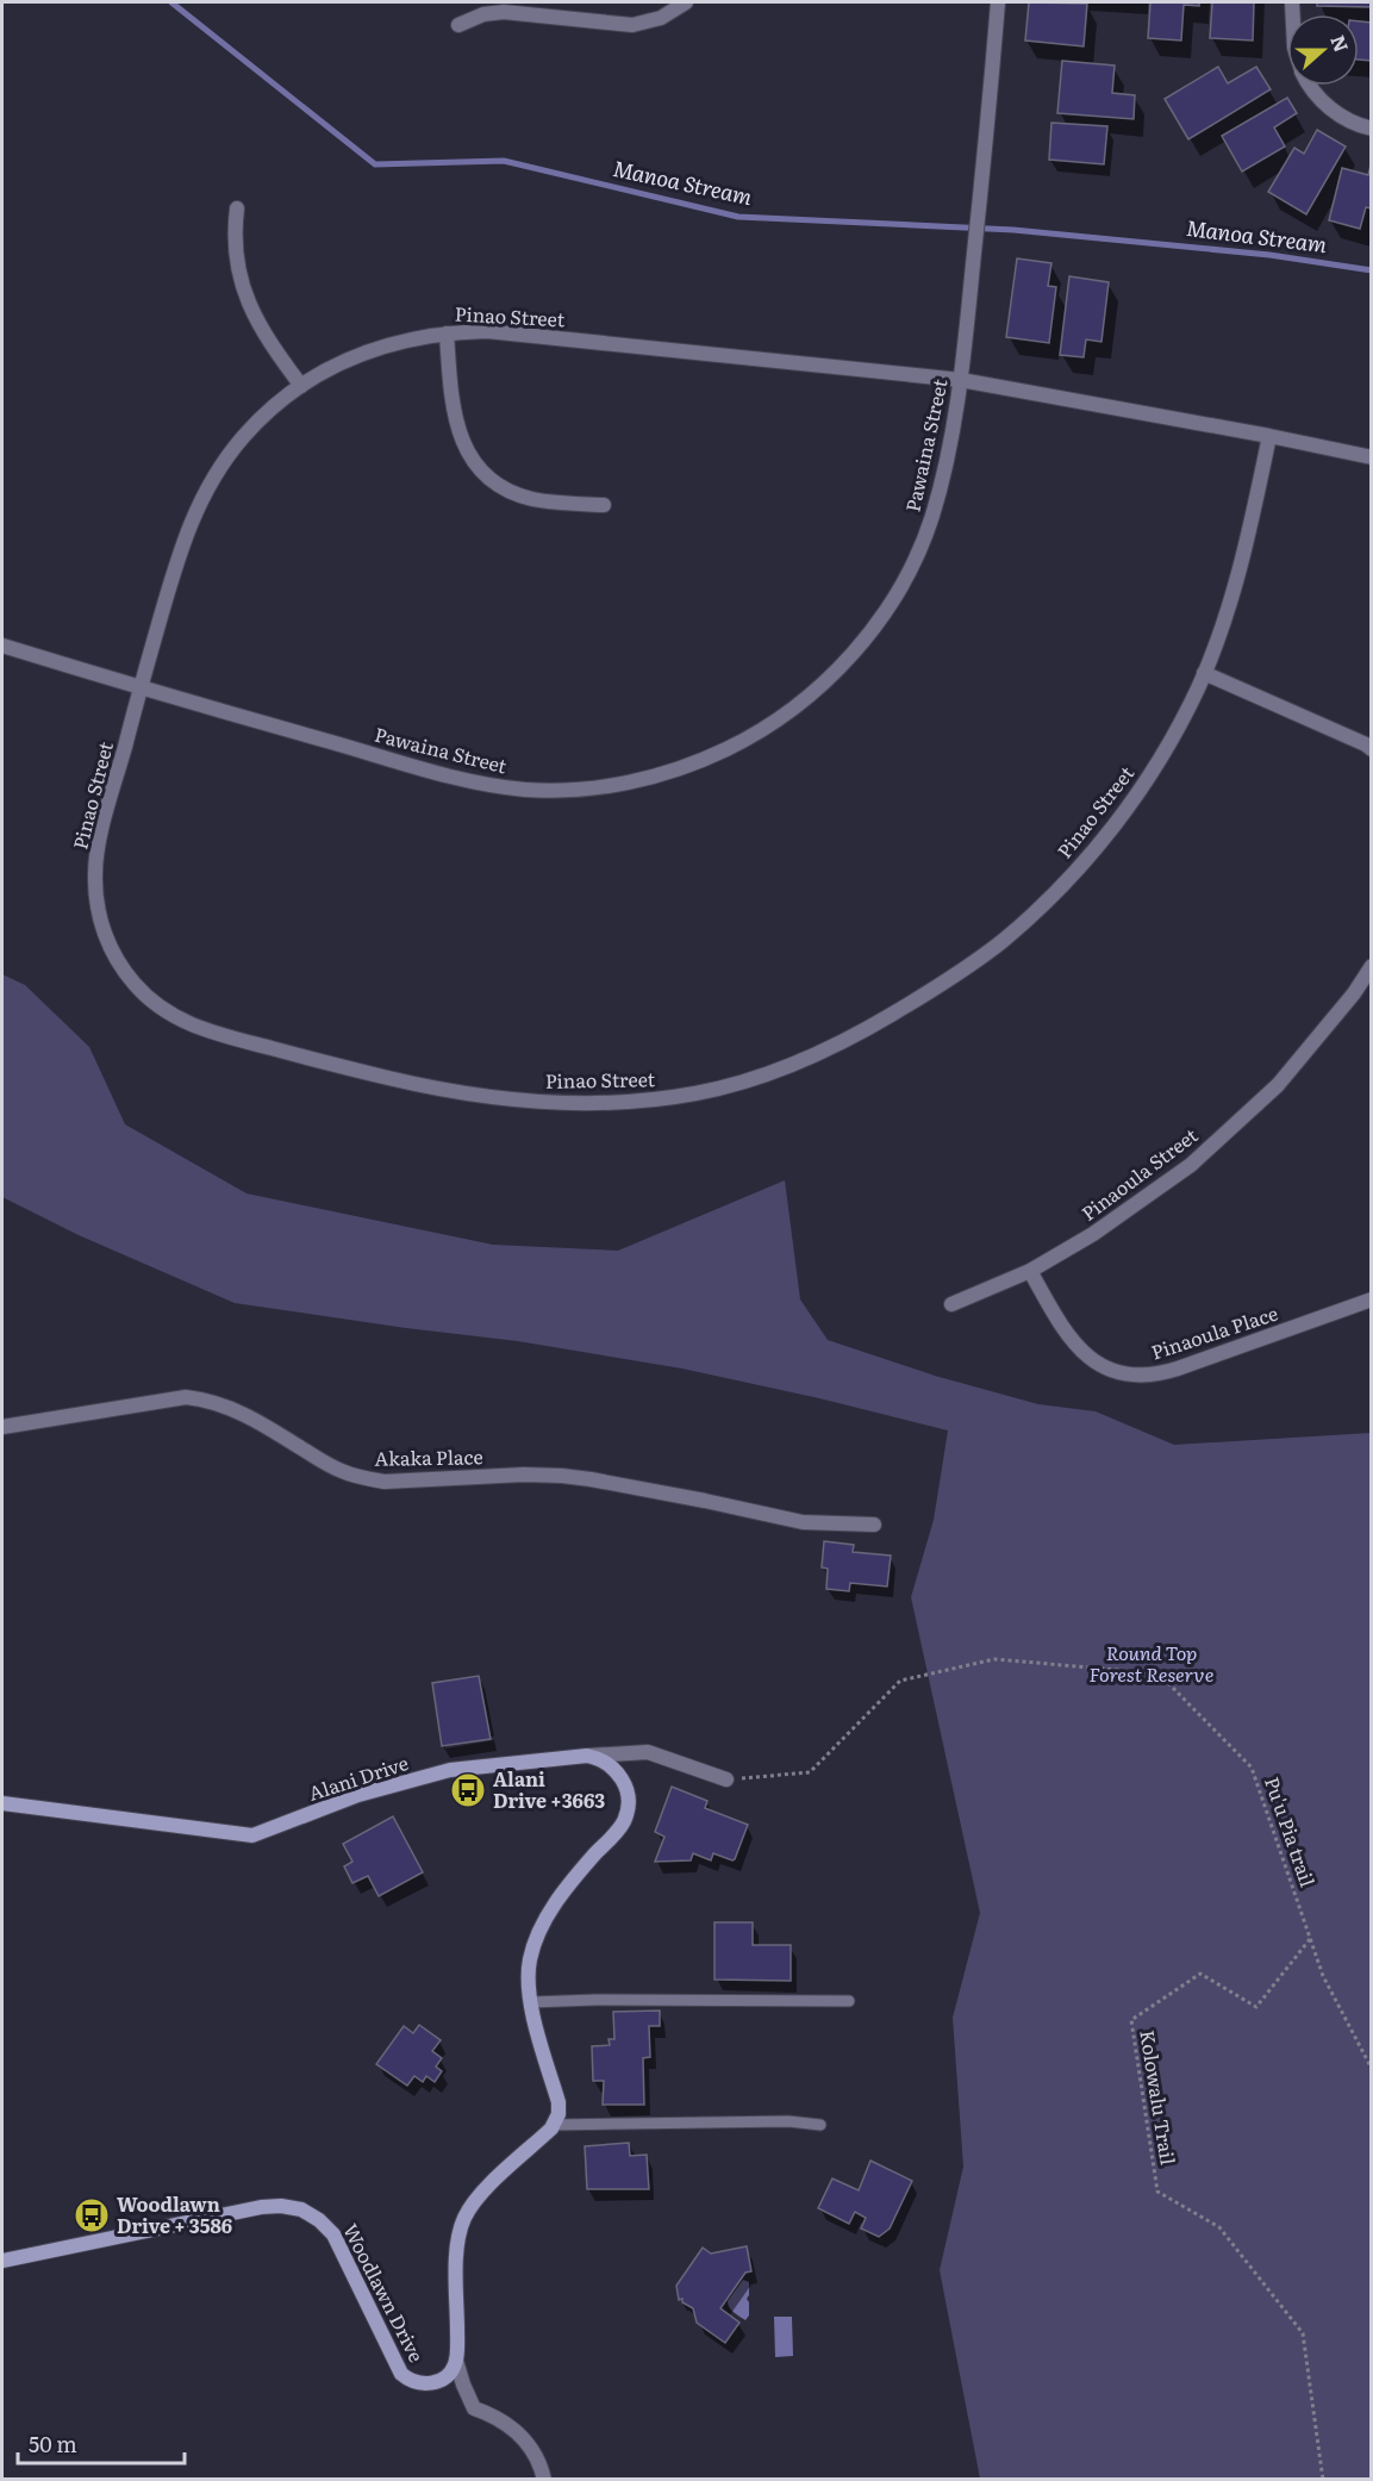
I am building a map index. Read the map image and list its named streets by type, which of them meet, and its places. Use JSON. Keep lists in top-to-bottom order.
{
  "streets": {
    "street": [
      "Pinao Street",
      "Pawaina Street",
      "Pinaoula Street",
      "Pinaoula Place",
      "Akaka Place",
      "Alani Drive",
      "Woodlawn Drive"
    ],
    "path": ["Pu'u Pia trail", "Kolowalu Trail"]
  },
  "crossings": [
    ["Pinao Street", "Pawaina Street"],
    ["Pinaoula Street", "Pinaoula Place"],
    ["Alani Drive", "Pu'u Pia trail"],
    ["Pu'u Pia trail", "Kolowalu Trail"]
  ],
  "water": ["Manoa Stream"],
  "parks": ["Round Top Forest Reserve"],
  "places": {
    "bus stop": ["Alani Drive +3663", "Woodlawn Drive + 3586"]
  },
  "scale_bar": "50 m",
  "north": "right"
}
